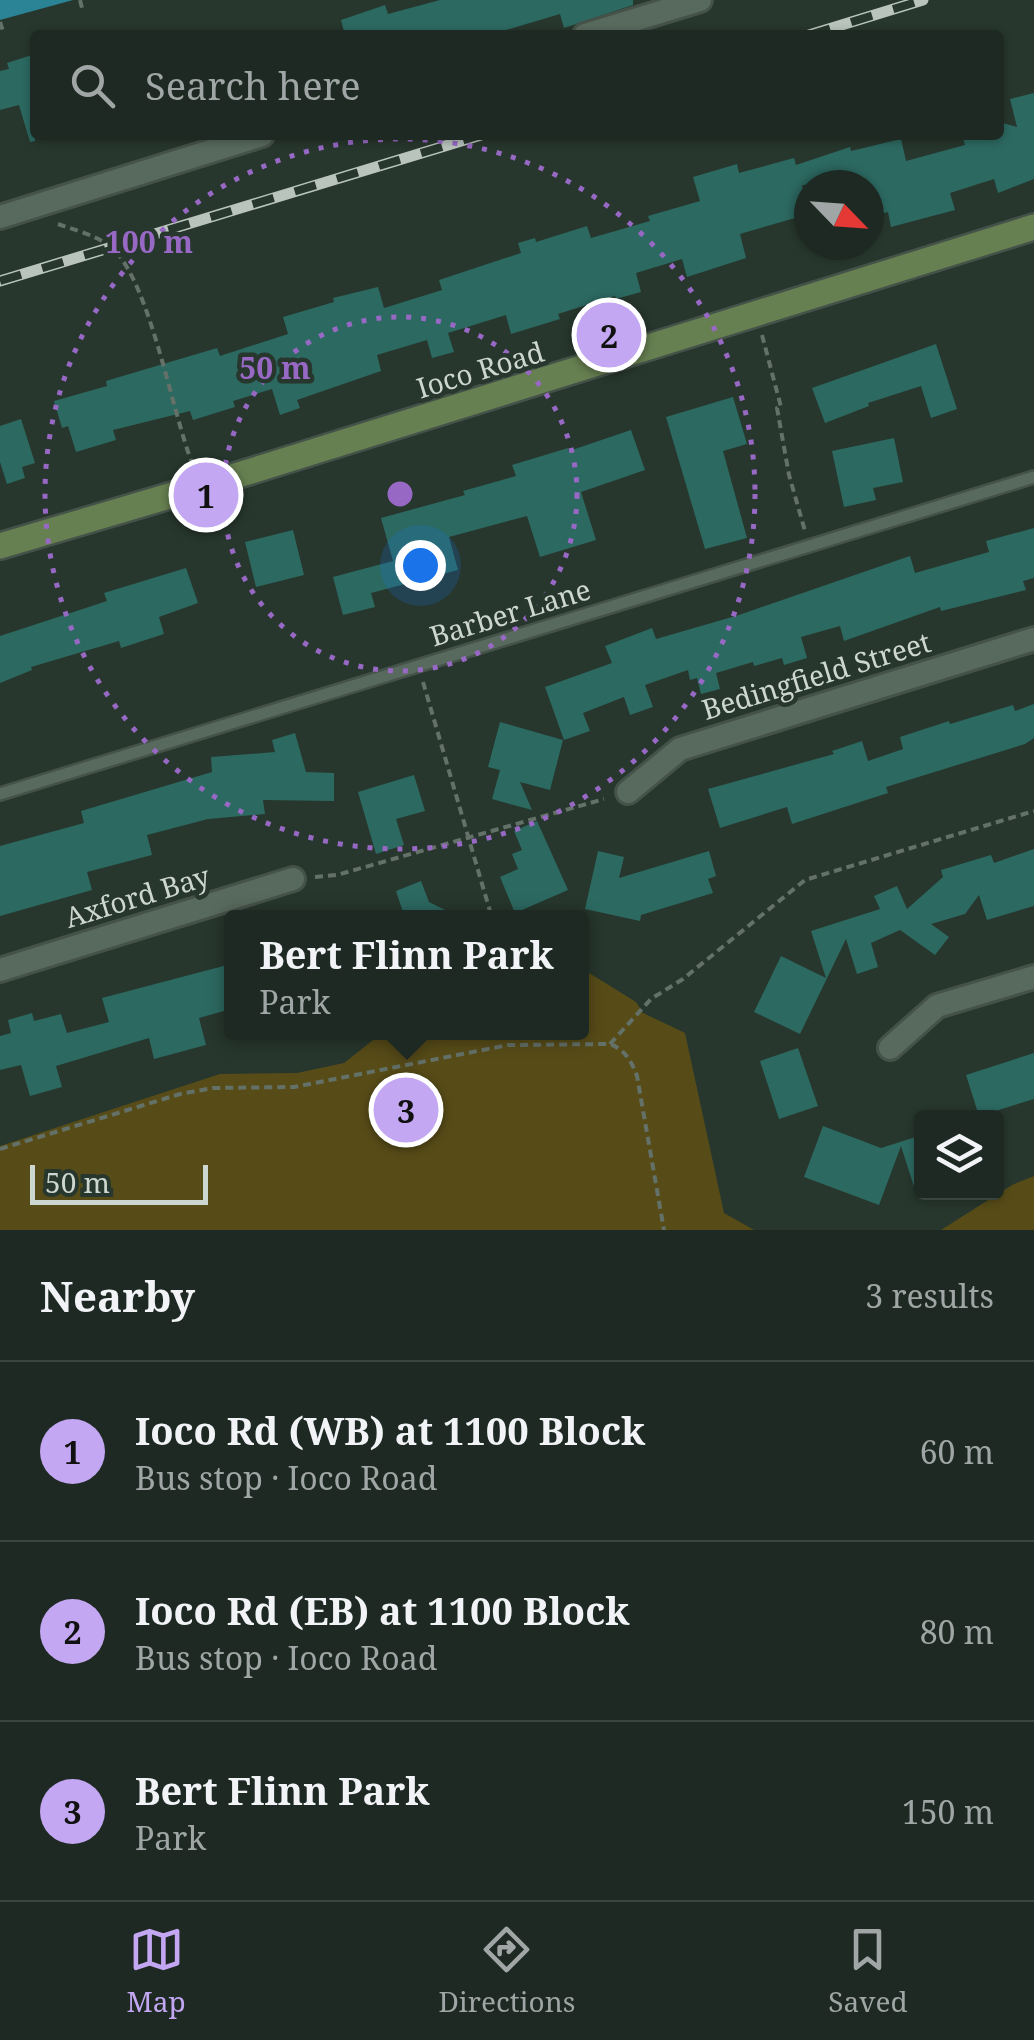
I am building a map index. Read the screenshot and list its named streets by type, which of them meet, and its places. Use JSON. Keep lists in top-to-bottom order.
{
  "streets": {
    "main road": ["Ioco Road"],
    "street": ["Bedingfield Street", "Axford Bay"],
    "lane": ["Barber Lane"]
  },
  "scale_bar": "50 m",
  "north": "bottom right",
  "page": {
    "search": "Search here",
    "pins": ["2", "1", "3"],
    "popup": ["Bert Flinn Park", "Park"],
    "scale": "50 m",
    "heading": ["Nearby", "3 results"],
    "list": [
      {
        "mark": "1",
        "name": "Ioco Rd (WB) at 1100 Block",
        "note": "Bus stop · Ioco Road",
        "value": "60 m"
      },
      {
        "mark": "2",
        "name": "Ioco Rd (EB) at 1100 Block",
        "note": "Bus stop · Ioco Road",
        "value": "80 m"
      },
      {
        "mark": "3",
        "name": "Bert Flinn Park",
        "note": "Park",
        "value": "150 m"
      }
    ],
    "nav": ["Map", "Directions", "Saved"]
  },
  "rings": ["100 m", "50 m"]
}
